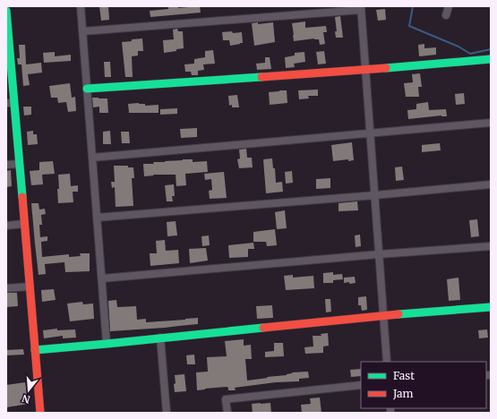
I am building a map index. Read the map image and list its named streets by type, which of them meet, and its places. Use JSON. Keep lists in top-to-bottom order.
{
  "legend": ["Fast", "Jam"],
  "north": "bottom"
}
